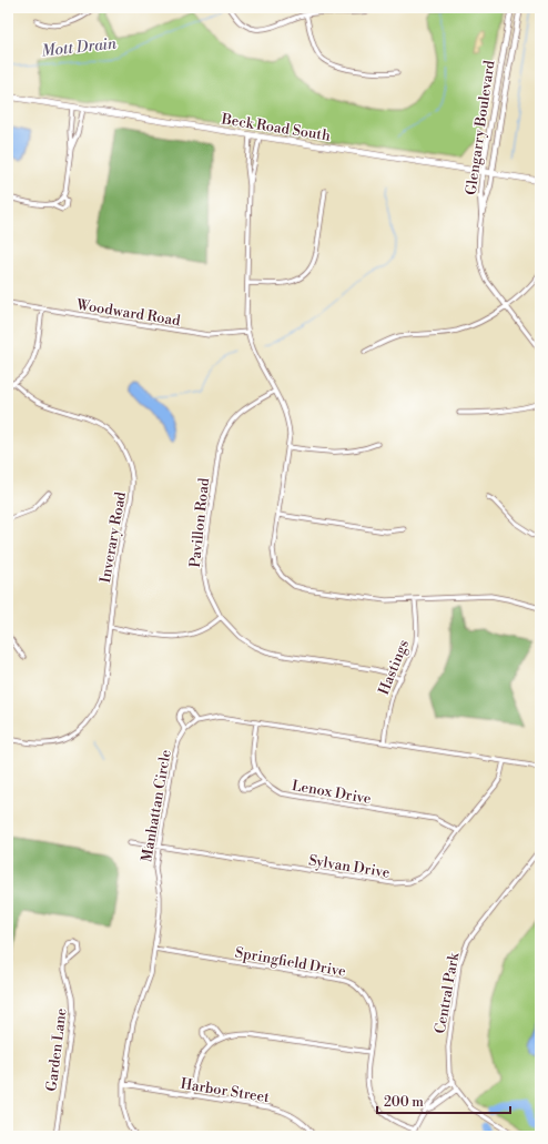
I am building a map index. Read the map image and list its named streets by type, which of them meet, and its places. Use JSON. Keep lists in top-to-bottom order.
{
  "streets": {
    "main road": ["Beck Road South"],
    "street": [
      "Glengarry Boulevard",
      "Woodward Road",
      "Pavillon Road",
      "Inverary Road",
      "Hastings",
      "Lenox Drive",
      "Manhattan Circle",
      "Sylvan Drive",
      "Springfield Drive",
      "Central Park",
      "Garden Lane",
      "Harbor Street"
    ]
  },
  "crossings": [
    ["Beck Road South", "Glengarry Boulevard"],
    ["Pavillon Road", "Hastings"],
    ["Hastings", "Manhattan Circle"],
    ["Lenox Drive", "Manhattan Circle"],
    ["Lenox Drive", "Sylvan Drive"],
    ["Manhattan Circle", "Sylvan Drive"],
    ["Manhattan Circle", "Springfield Drive"],
    ["Manhattan Circle", "Harbor Street"]
  ],
  "water": ["Mott Drain"],
  "scale_bar": "200 m"
}
